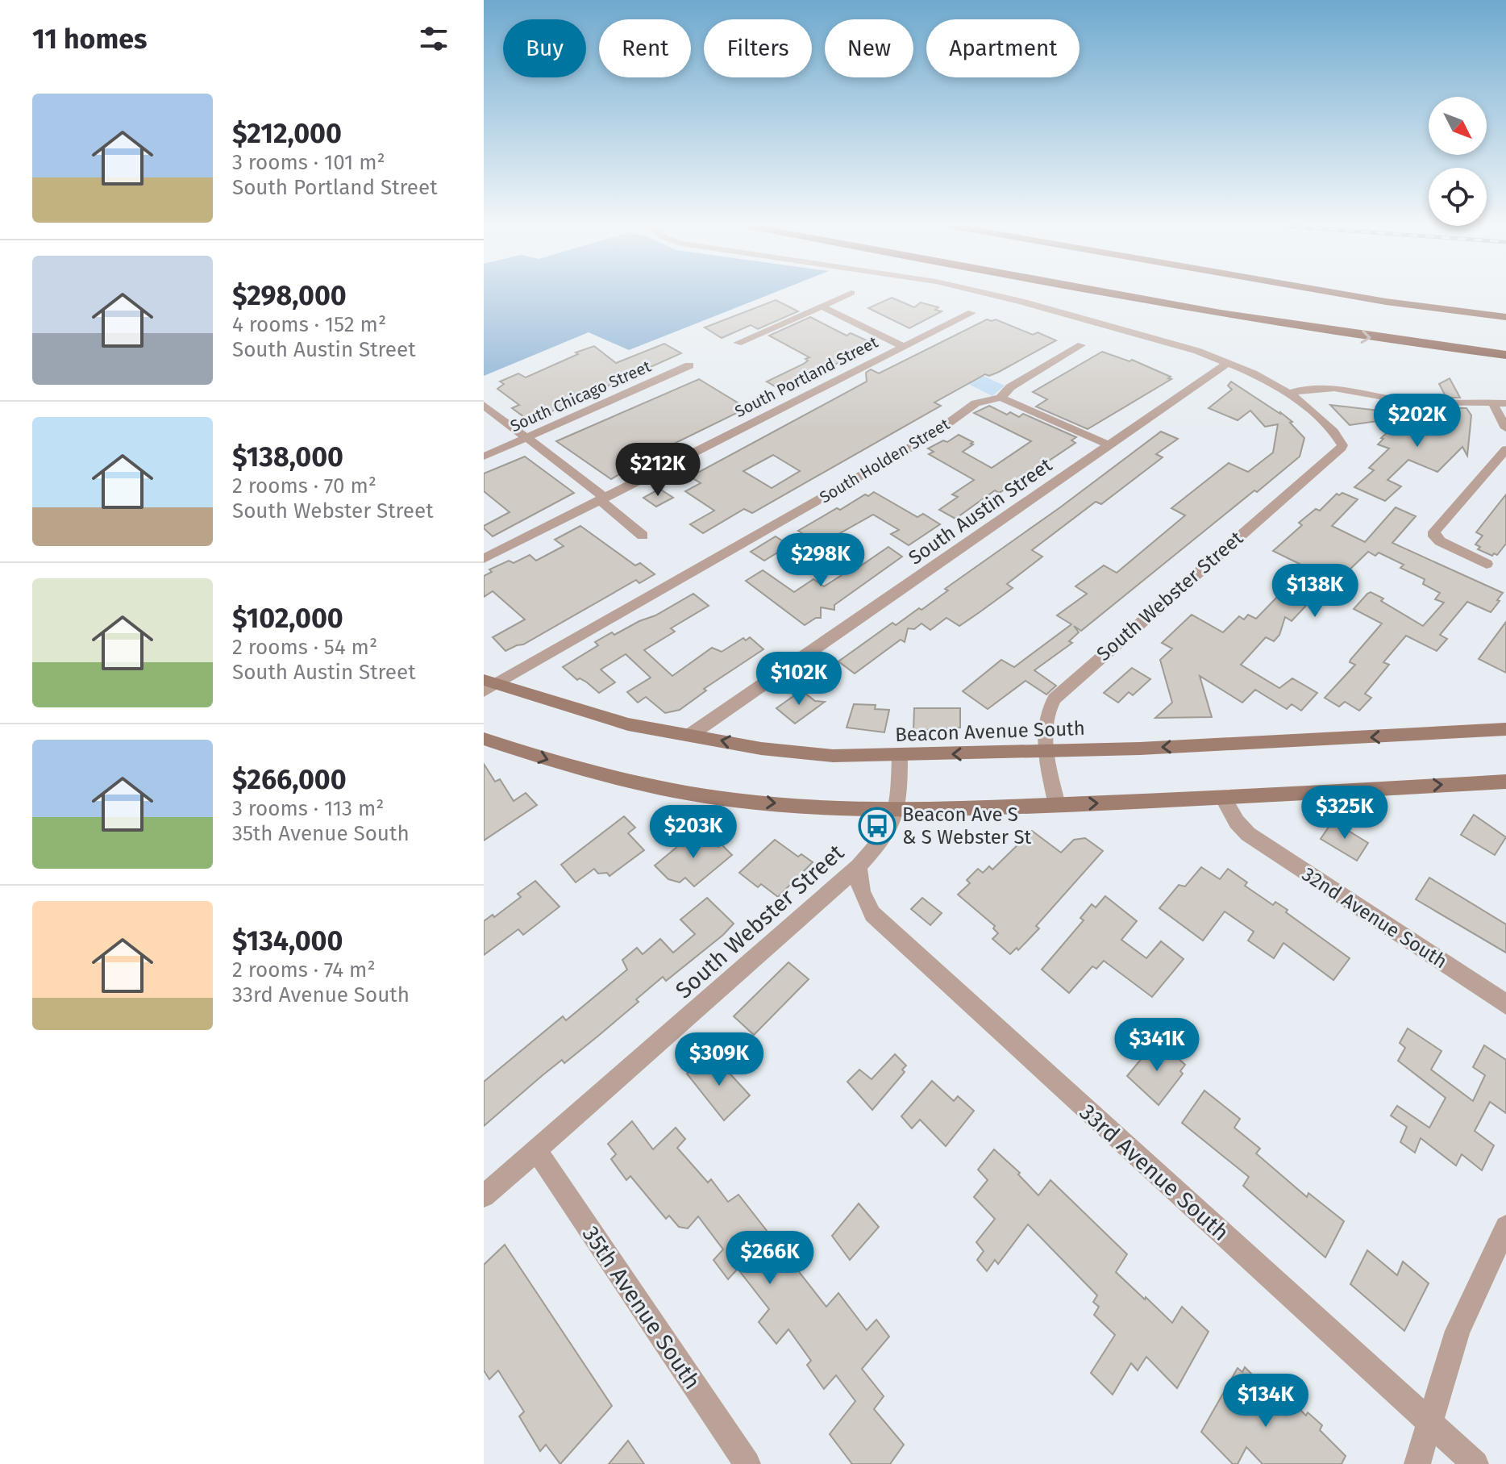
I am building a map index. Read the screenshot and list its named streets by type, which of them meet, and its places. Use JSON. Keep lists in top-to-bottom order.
{
  "streets": {
    "main road": ["Beacon Avenue South"],
    "street": [
      "South Portland Street",
      "South Chicago Street",
      "South Holden Street",
      "South Austin Street",
      "South Webster Street",
      "32nd Avenue South",
      "33rd Avenue South",
      "35th Avenue South"
    ]
  },
  "crossings": [
    ["South Holden Street", "Beacon Avenue South"],
    ["South Austin Street", "Beacon Avenue South"],
    ["South Webster Street", "Beacon Avenue South"],
    ["South Webster Street", "33rd Avenue South"],
    ["South Webster Street", "35th Avenue South"]
  ],
  "places": {
    "bus stop": ["Beacon Ave S & S Webster St"]
  },
  "north": "bottom right",
  "page": {
    "heading": "11 homes",
    "chip": [
      "Buy",
      "Rent",
      "Filters",
      "New",
      "Apartment"
    ],
    "list": [
      {
        "name": "$212,000",
        "note": "3 rooms · 101 m² · South Portland Street"
      },
      {
        "name": "$298,000",
        "note": "4 rooms · 152 m² · South Austin Street"
      },
      {
        "name": "$138,000",
        "note": "2 rooms · 70 m² · South Webster Street"
      },
      {
        "name": "$102,000",
        "note": "2 rooms · 54 m² · South Austin Street"
      },
      {
        "name": "$266,000",
        "note": "3 rooms · 113 m² · 35th Avenue South"
      },
      {
        "name": "$134,000",
        "note": "2 rooms · 74 m² · 33rd Avenue South"
      }
    ],
    "price": [
      "$202K",
      "$212K",
      "$298K",
      "$138K",
      "$102K",
      "$325K",
      "$203K",
      "$341K",
      "$309K",
      "$266K",
      "$134K"
    ]
  }
}
